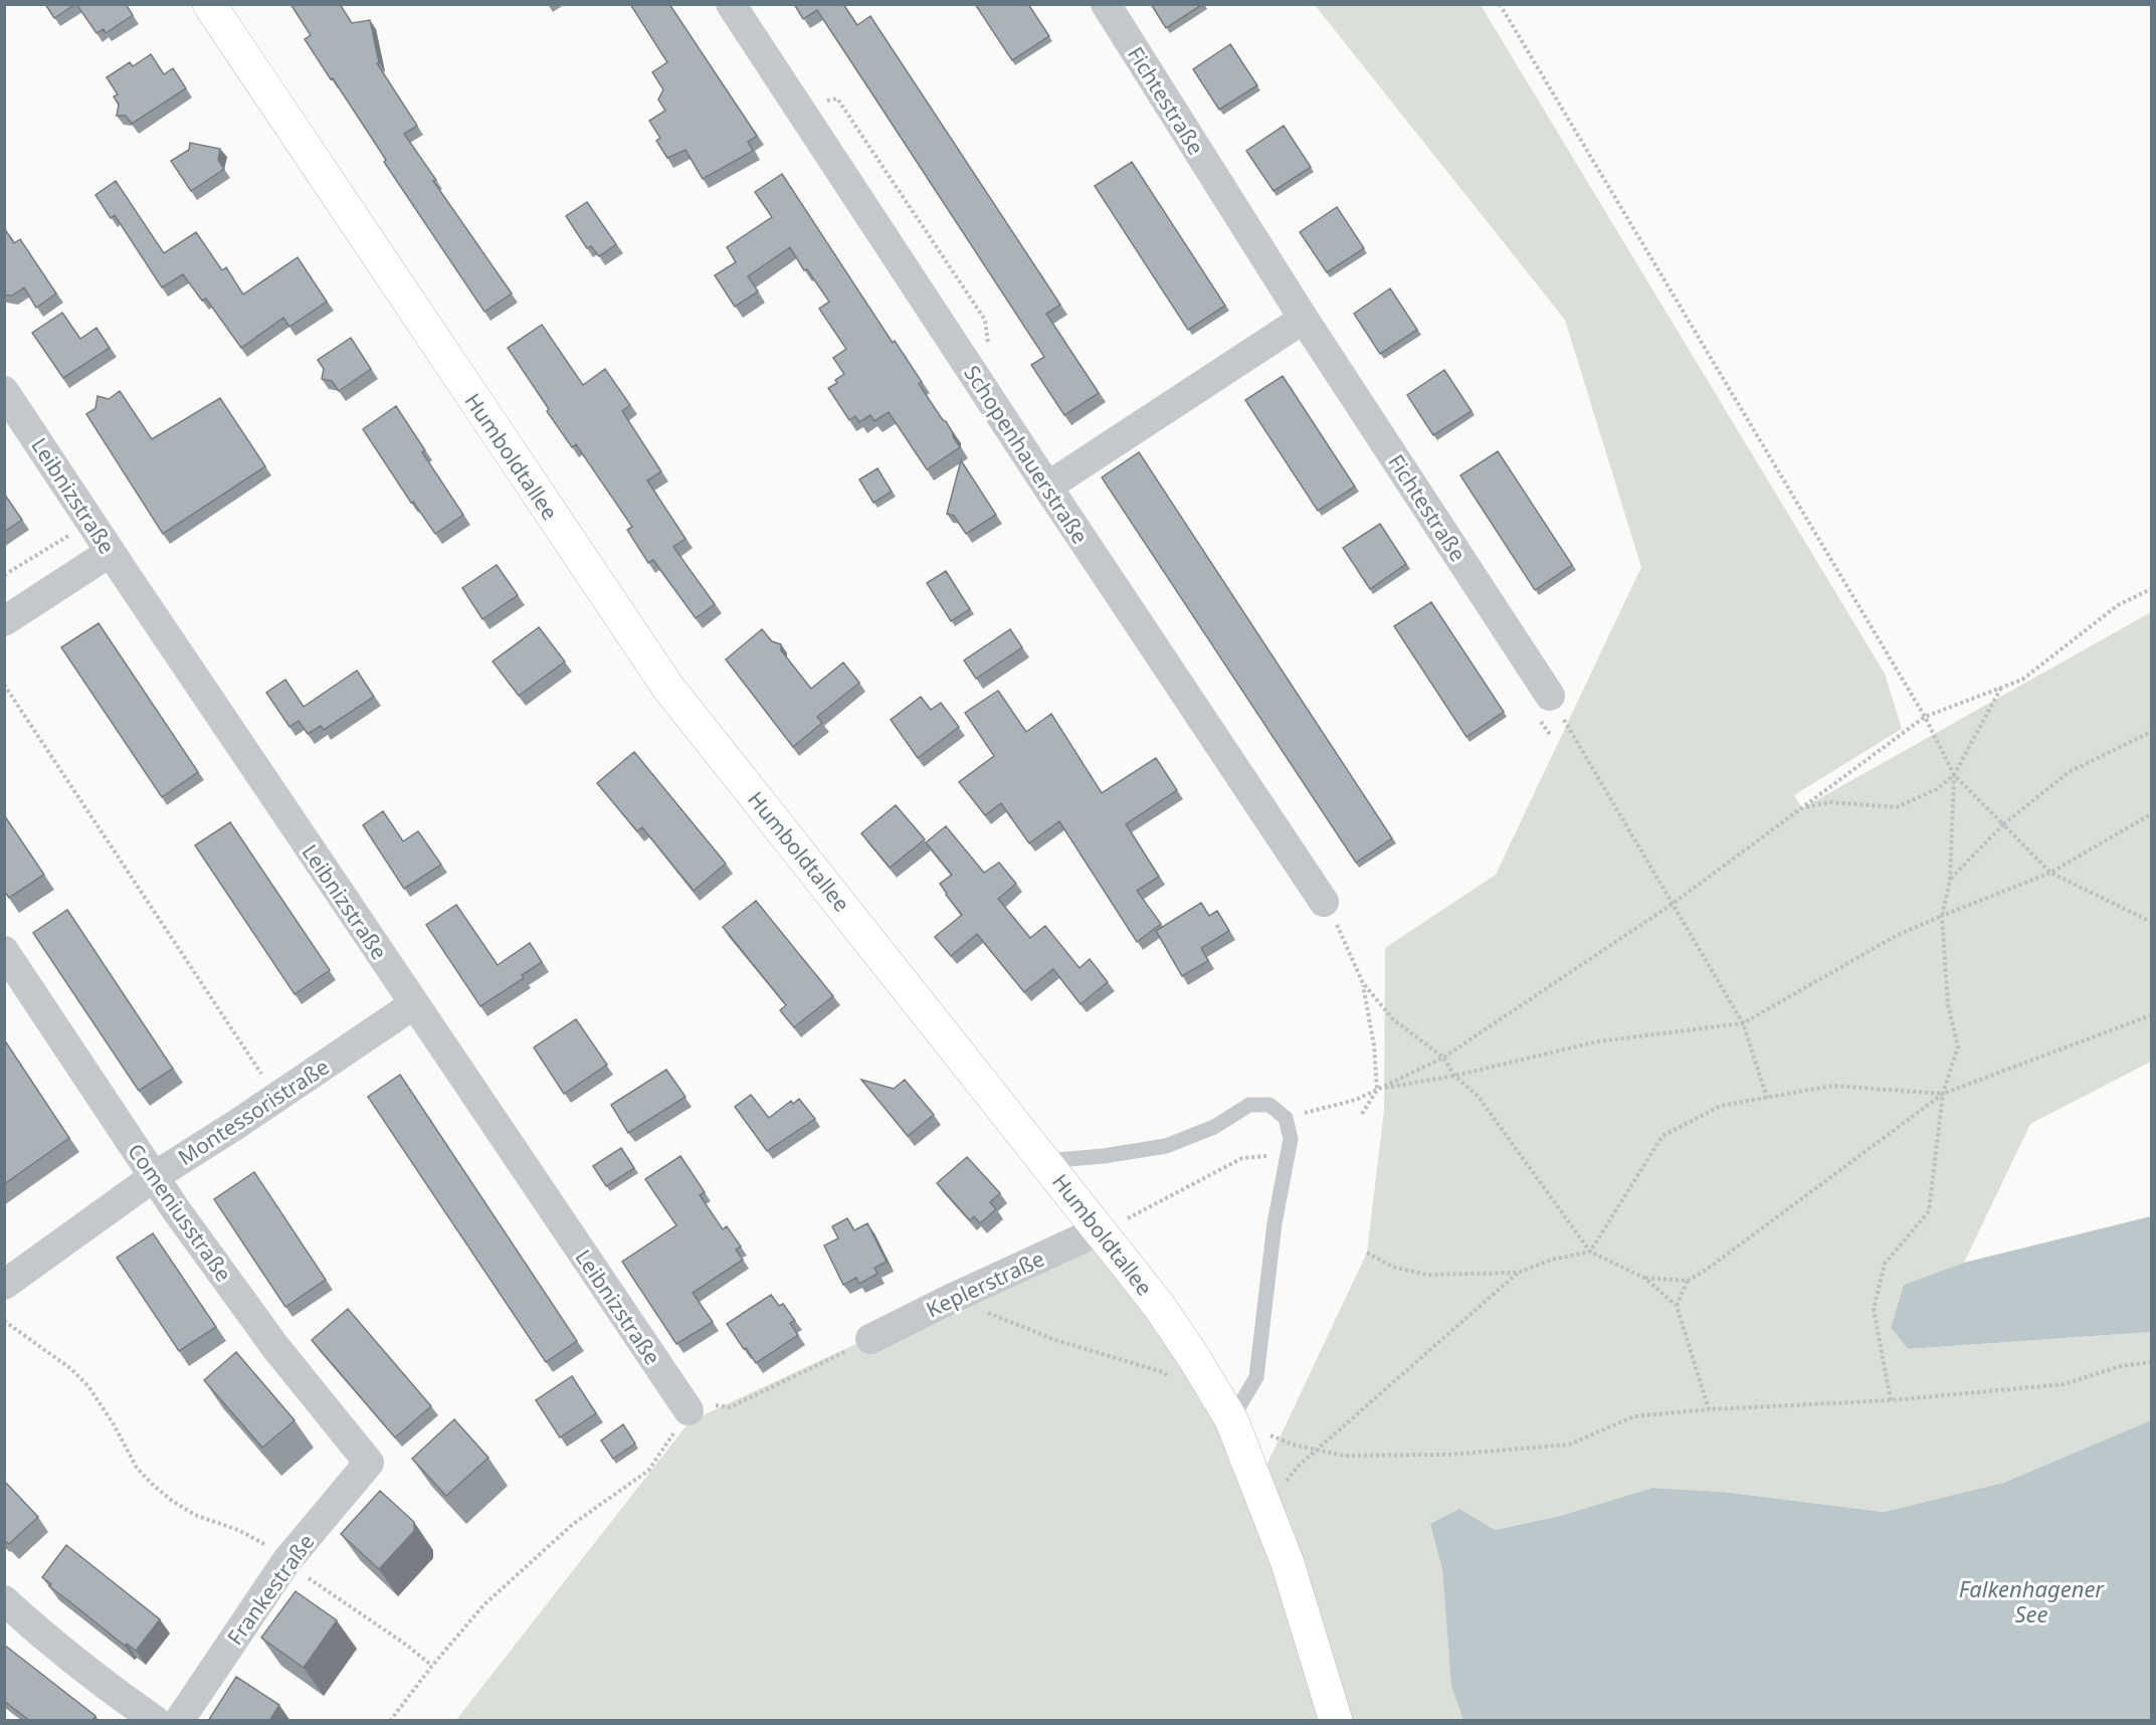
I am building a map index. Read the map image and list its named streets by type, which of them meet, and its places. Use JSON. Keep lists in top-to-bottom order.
{
  "streets": {
    "street": [
      "Fichtestraße",
      "Schopenhauerstraße",
      "Humboldtallee",
      "Leibnizstraße",
      "Montessoristraße",
      "Comeniusstraße",
      "Keplerstraße",
      "Frankestraße"
    ]
  },
  "crossings": [
    ["Humboldtallee", "Keplerstraße"],
    ["Leibnizstraße", "Montessoristraße"],
    ["Montessoristraße", "Comeniusstraße"],
    ["Comeniusstraße", "Frankestraße"]
  ],
  "water": ["Falkenhagener See"]
}
